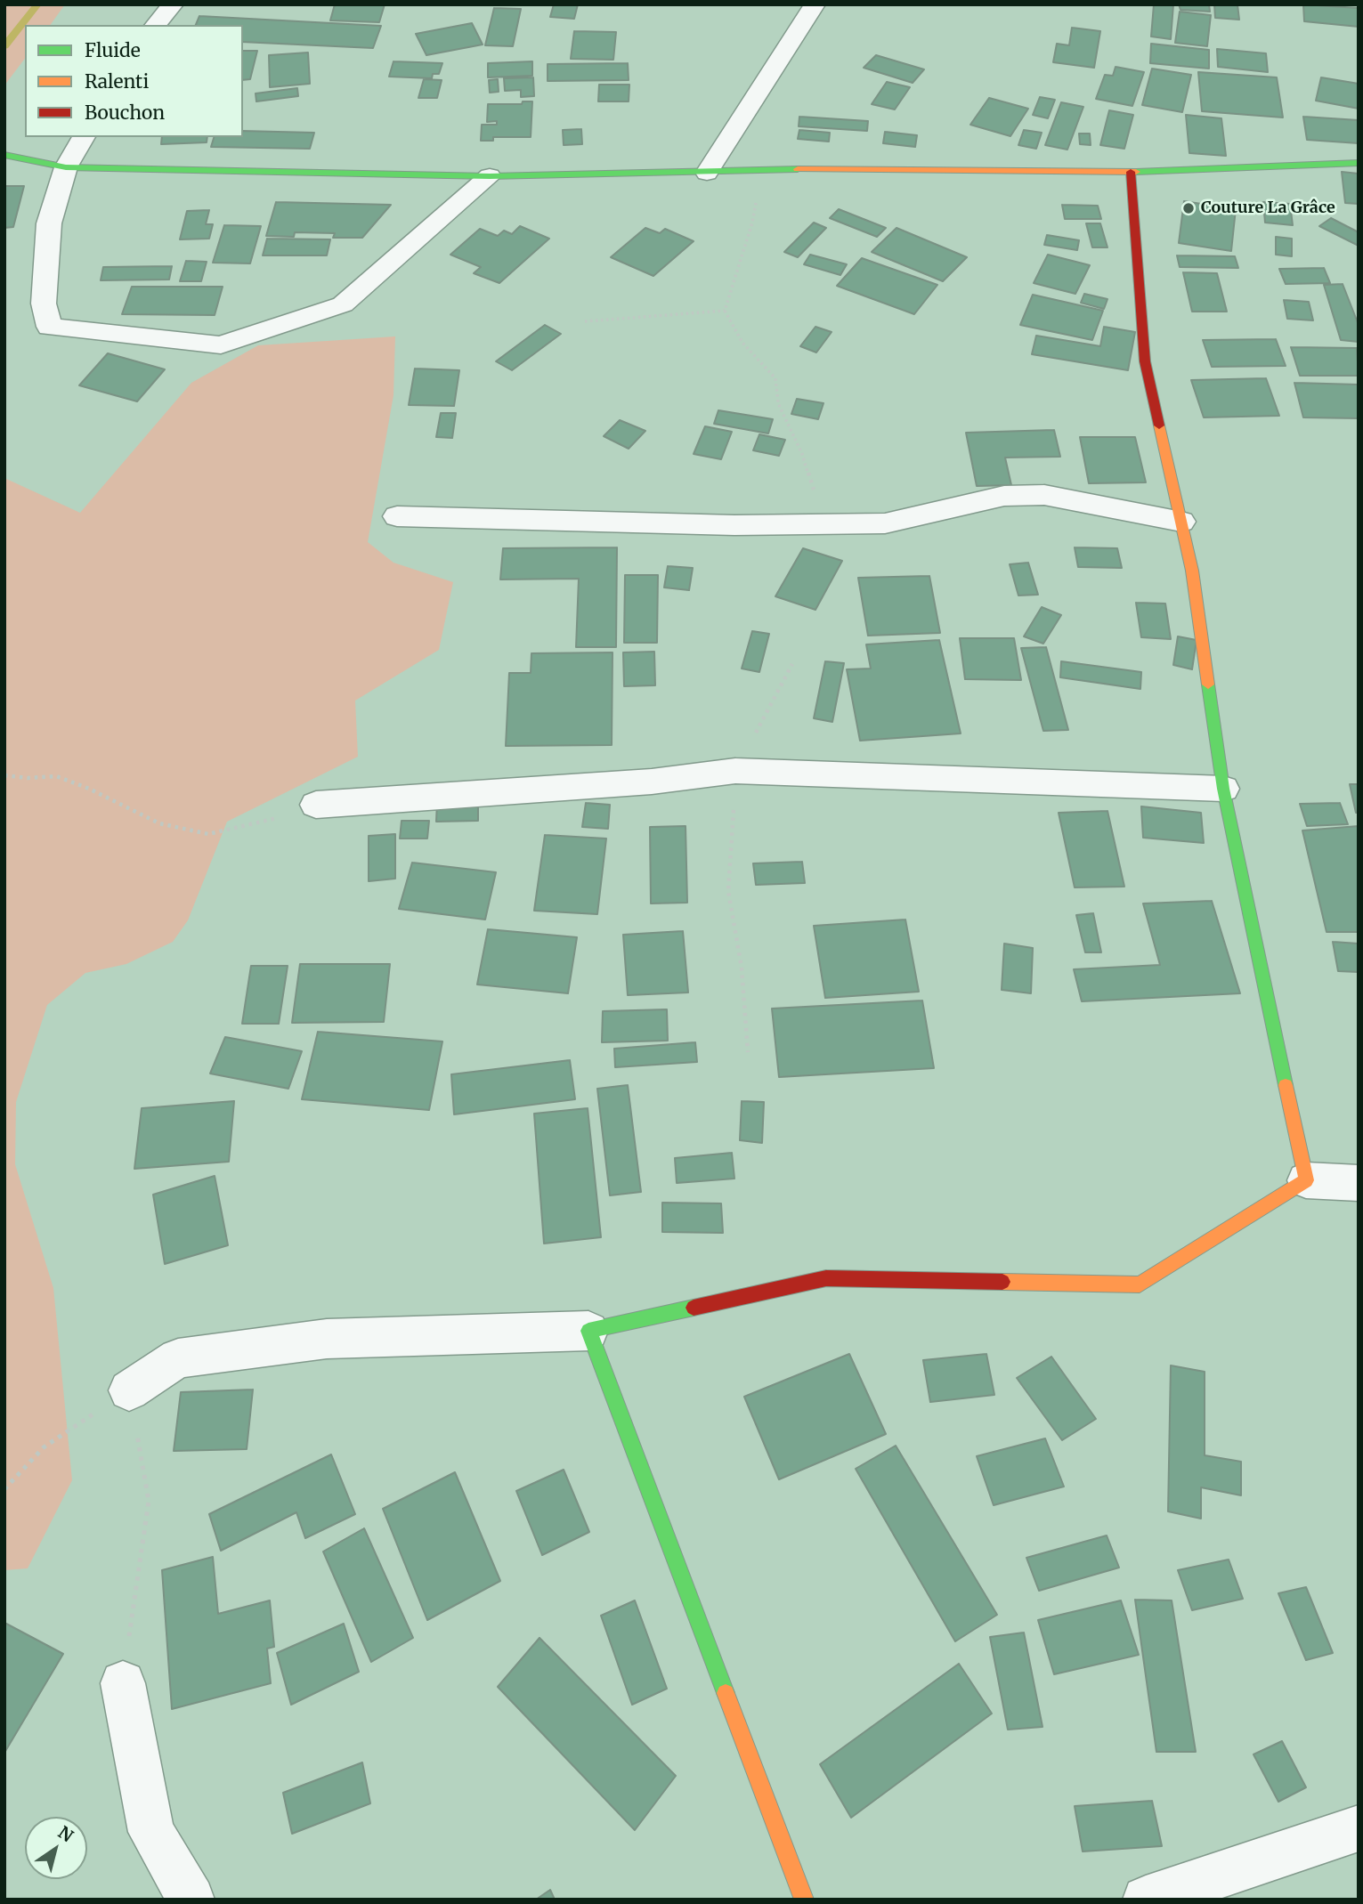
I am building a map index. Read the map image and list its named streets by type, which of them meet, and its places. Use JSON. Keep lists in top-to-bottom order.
{
  "places": ["Couture La Grâce"],
  "legend": ["Fluide", "Ralenti", "Bouchon"],
  "north": "top right"
}
